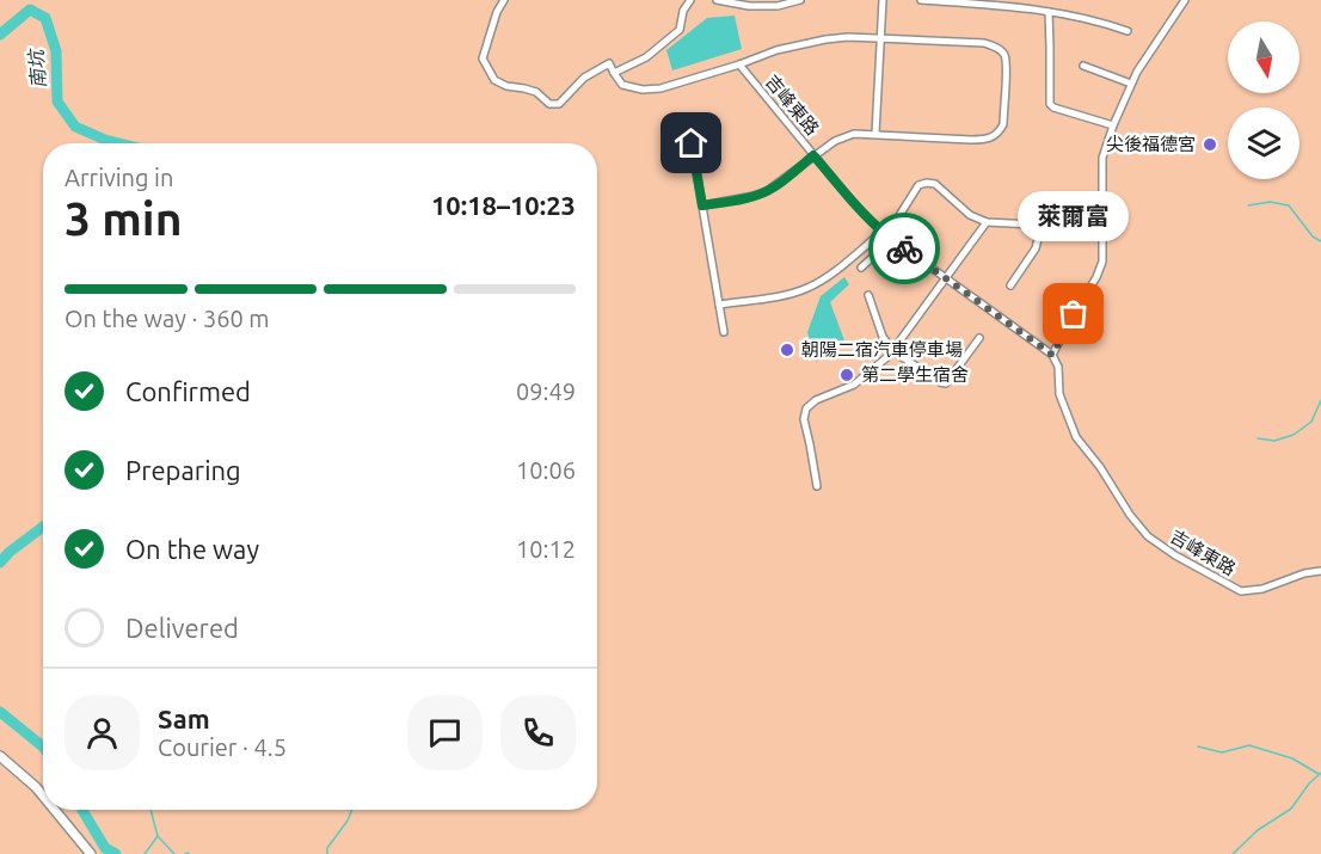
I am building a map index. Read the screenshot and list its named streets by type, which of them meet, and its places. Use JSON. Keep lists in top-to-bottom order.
{
  "streets": {
    "street": ["吉峰東路"]
  },
  "water": ["南坑"],
  "places": [
    "尖後福德宮",
    "萊爾富",
    "朝陽二宿汽車停車場",
    "第二學生宿舍"
  ],
  "north": "bottom",
  "page": {
    "heading": ["3 min", "Arriving in", "10:18–10:23"],
    "panel": ["Sam", "Courier · 4.5"],
    "bubble": "萊爾富",
    "bar": "On the way · 360 m",
    "list": [
      ["Confirmed", "09:49"],
      ["Preparing", "10:06"],
      ["On the way", "10:12"],
      "Delivered"
    ]
  }
}
